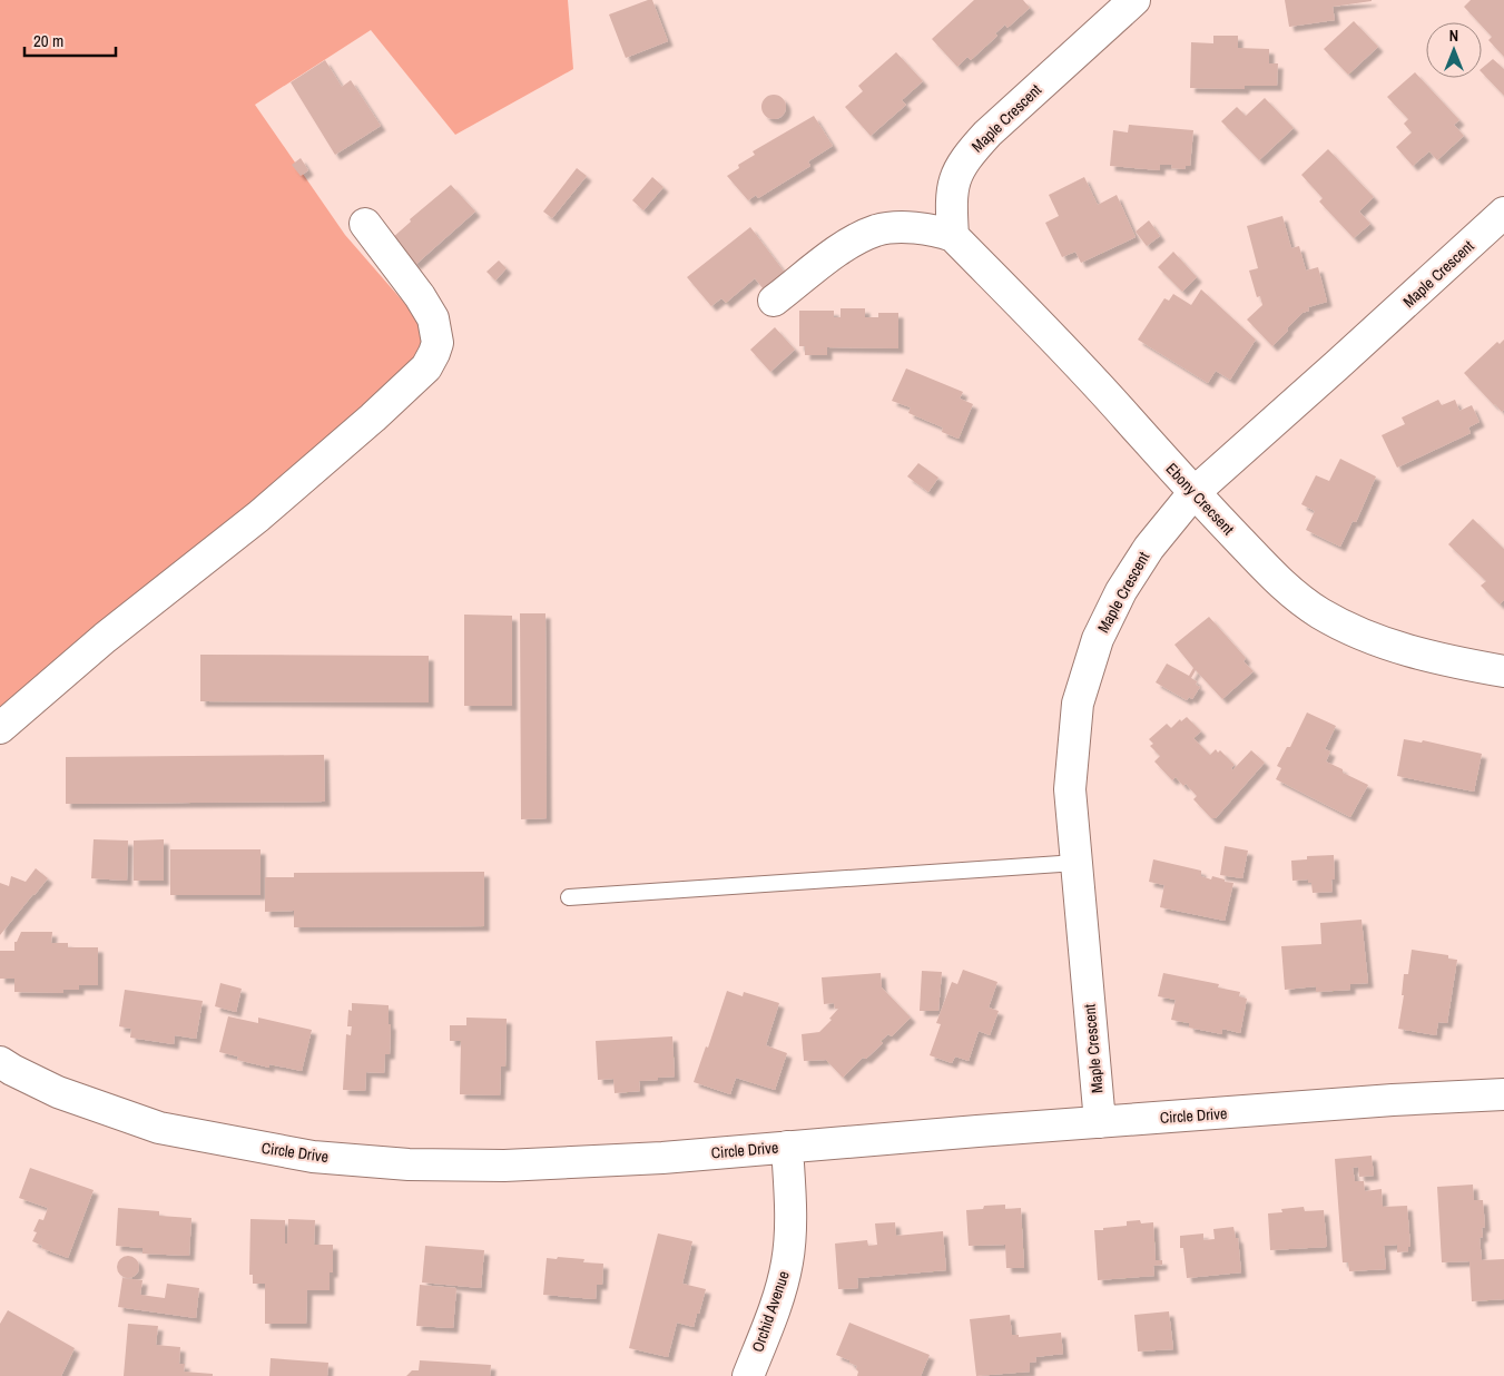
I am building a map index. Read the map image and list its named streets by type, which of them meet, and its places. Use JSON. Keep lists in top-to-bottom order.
{
  "streets": {
    "street": [
      "Maple Crescent",
      "Ebony Crecsent",
      "Circle Drive",
      "Orchid Avenue"
    ]
  },
  "crossings": [
    ["Maple Crescent", "Ebony Crecsent"],
    ["Maple Crescent", "Circle Drive"],
    ["Circle Drive", "Orchid Avenue"]
  ],
  "scale_bar": "20 m",
  "north": "top"
}
